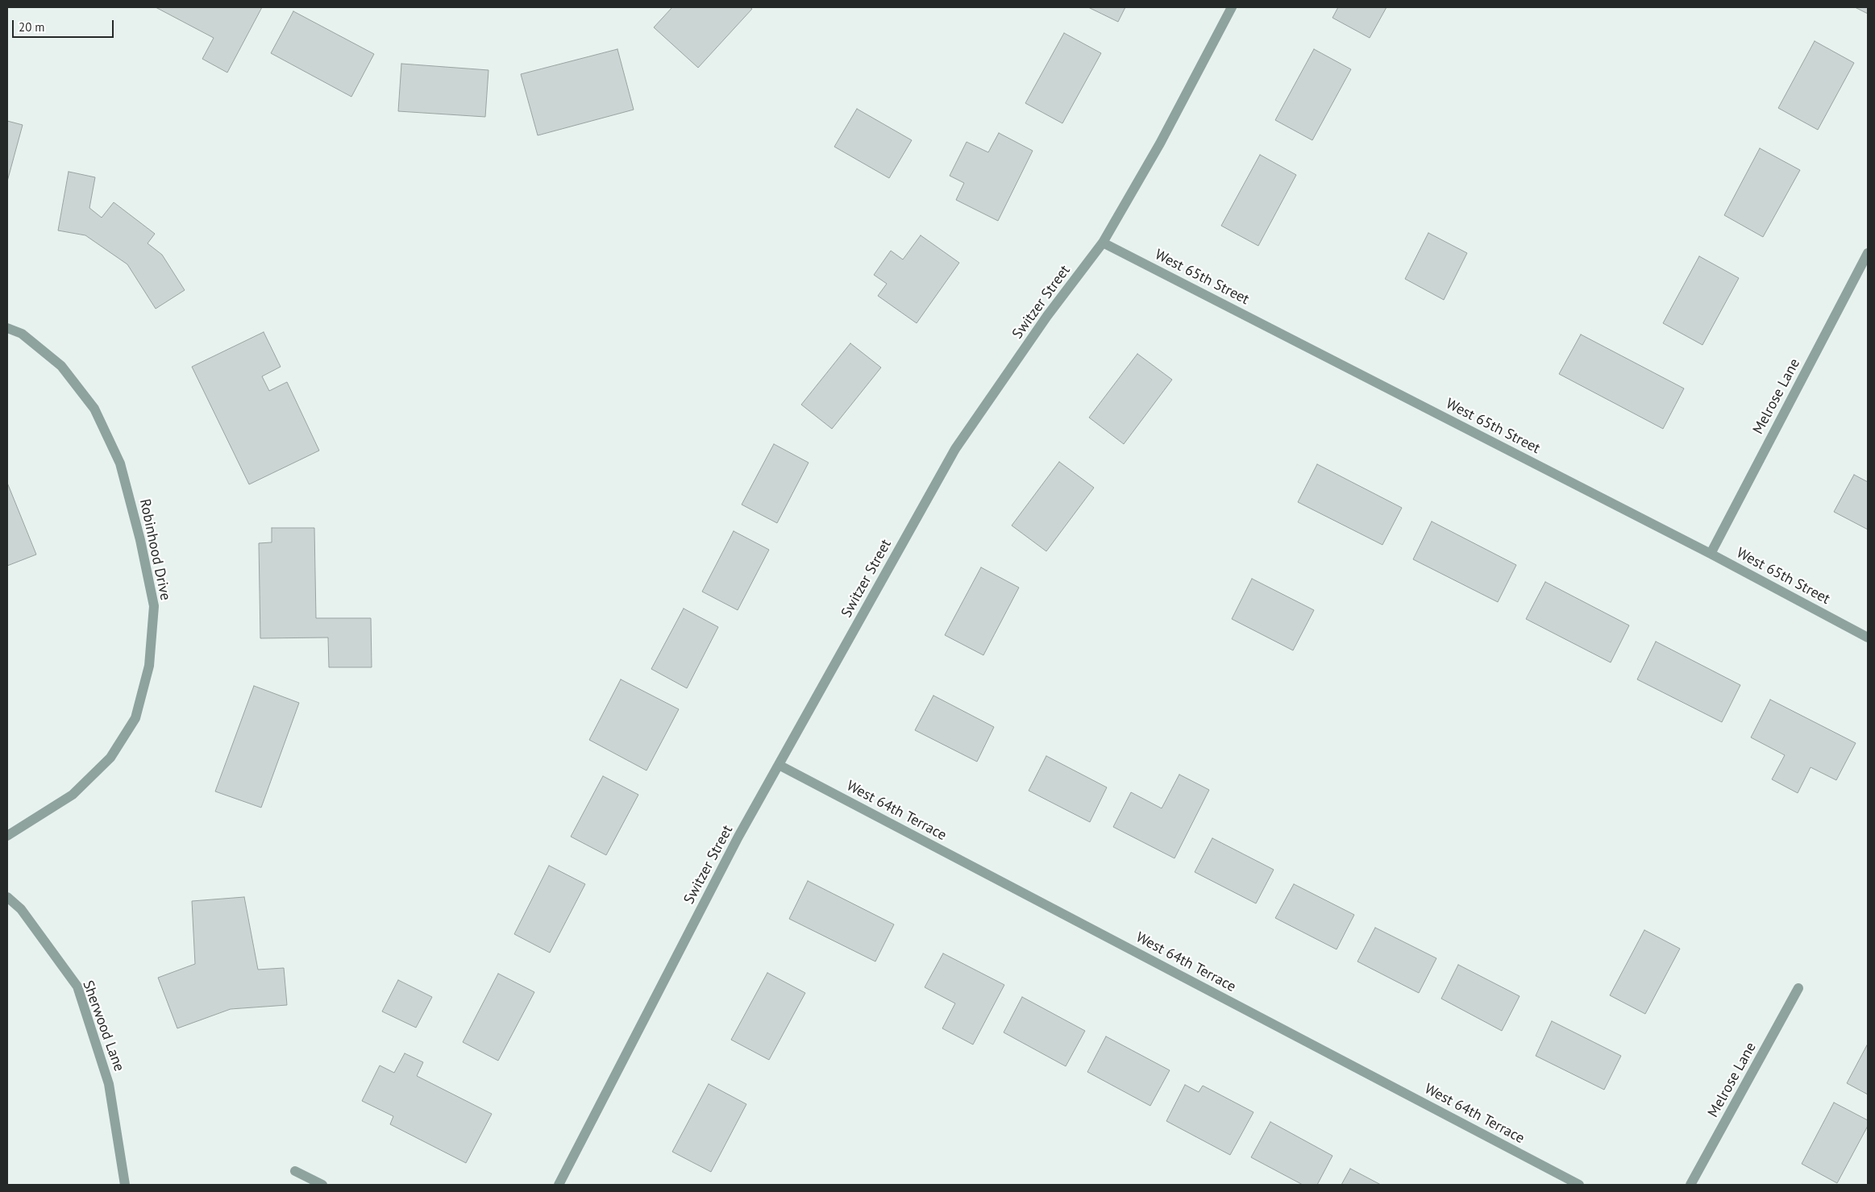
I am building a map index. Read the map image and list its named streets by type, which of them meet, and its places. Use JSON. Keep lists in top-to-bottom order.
{
  "streets": {
    "street": [
      "West 65th Street",
      "Switzer Street",
      "Melrose Lane",
      "Robinhood Drive",
      "West 64th Terrace",
      "Sherwood Lane"
    ]
  },
  "crossings": [
    ["West 65th Street", "Switzer Street"],
    ["West 65th Street", "Melrose Lane"],
    ["Switzer Street", "West 64th Terrace"]
  ],
  "scale_bar": "20 m"
}
